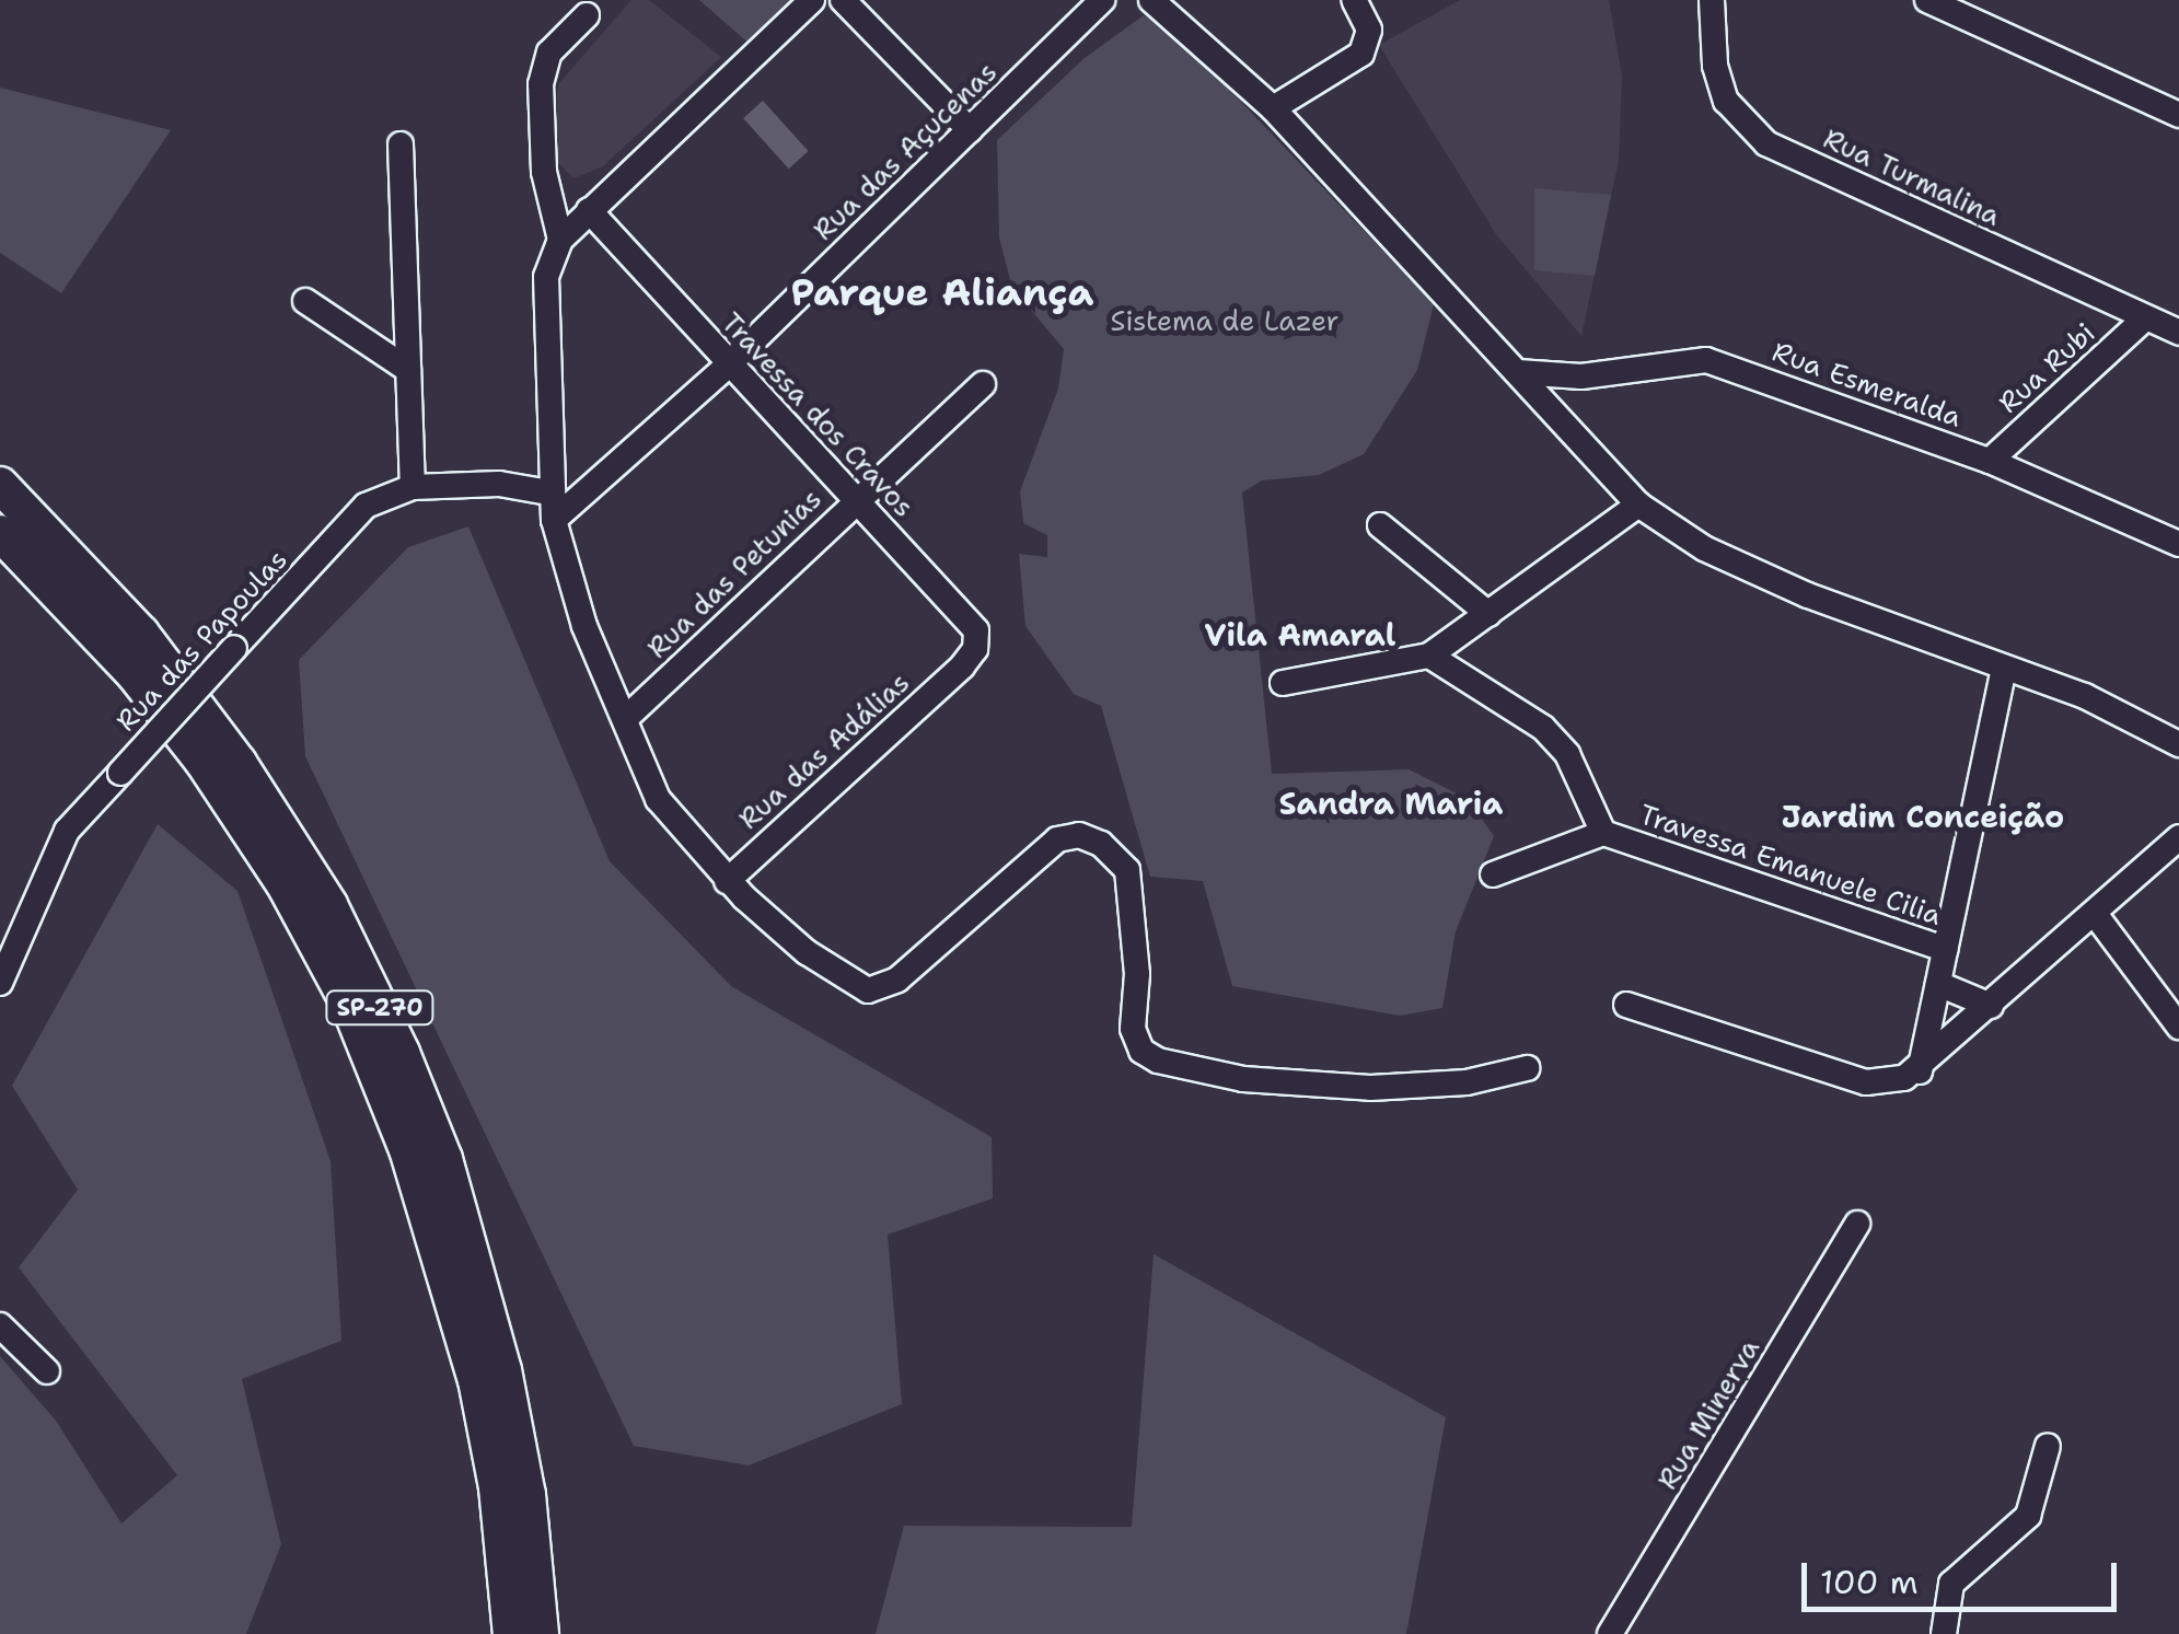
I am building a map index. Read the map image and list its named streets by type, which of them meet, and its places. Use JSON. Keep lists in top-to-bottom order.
{
  "streets": {
    "highway": ["SP-270"],
    "street": [
      "Rua das Açucenas",
      "Rua Turmalina",
      "Rua Rubi",
      "Rua Esmeralda",
      "Travessa dos Cravos",
      "Rua das Petunias",
      "Rua das Papoulas",
      "Rua das Adálias",
      "Travessa Emanuele Cilia",
      "Rua Minerva"
    ]
  },
  "crossings": [
    ["Rua das Açucenas", "Travessa dos Cravos"],
    ["Rua Turmalina", "Rua Rubi"],
    ["Rua Rubi", "Rua Esmeralda"],
    ["Travessa dos Cravos", "Rua das Petunias"],
    ["Travessa dos Cravos", "Rua das Adálias"]
  ],
  "districts": [
    "Parque Aliança",
    "Vila Amaral",
    "Sandra Maria",
    "Jardim Conceição"
  ],
  "parks": ["Sistema de Lazer"],
  "scale_bar": "100 m"
}
